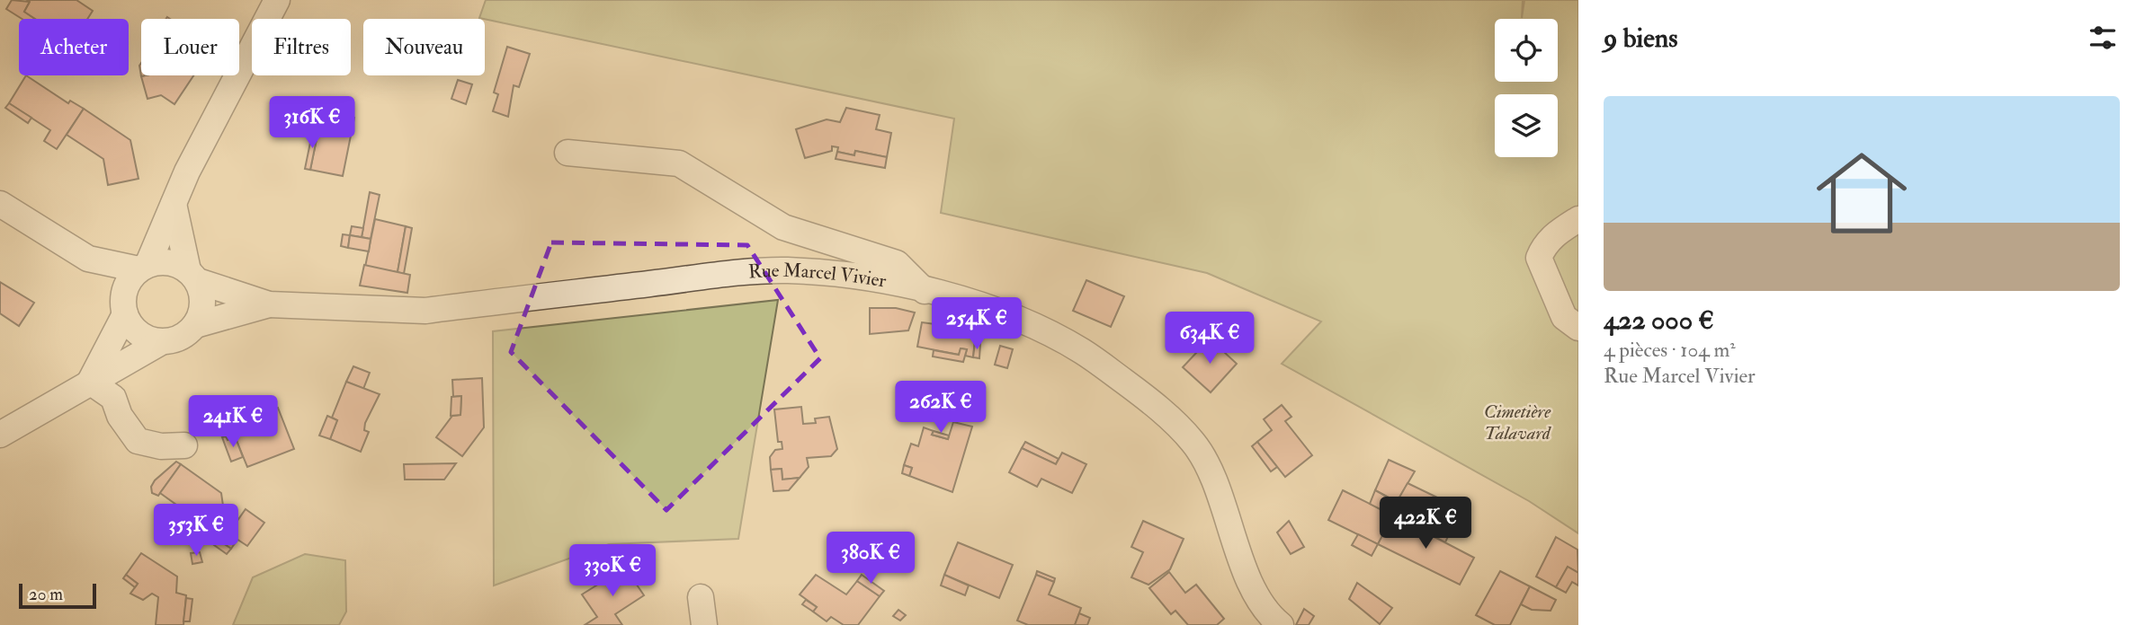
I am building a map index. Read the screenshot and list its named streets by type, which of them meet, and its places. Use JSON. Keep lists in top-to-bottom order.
{
  "streets": {
    "street": ["Rue Marcel Vivier"]
  },
  "parks": ["Cimetière Talavard"],
  "scale_bar": "20 m",
  "page": {
    "heading": "9 biens",
    "chip": [
      "Acheter",
      "Louer",
      "Filtres",
      "Nouveau"
    ],
    "list": [
      {
        "name": "422 000 €",
        "note": "4 pièces · 104 m² · Rue Marcel Vivier"
      }
    ],
    "price": [
      "316K €",
      "254K €",
      "634K €",
      "262K €",
      "241K €",
      "422K €",
      "353K €",
      "380K €",
      "330K €"
    ],
    "scale": "20 m"
  }
}
